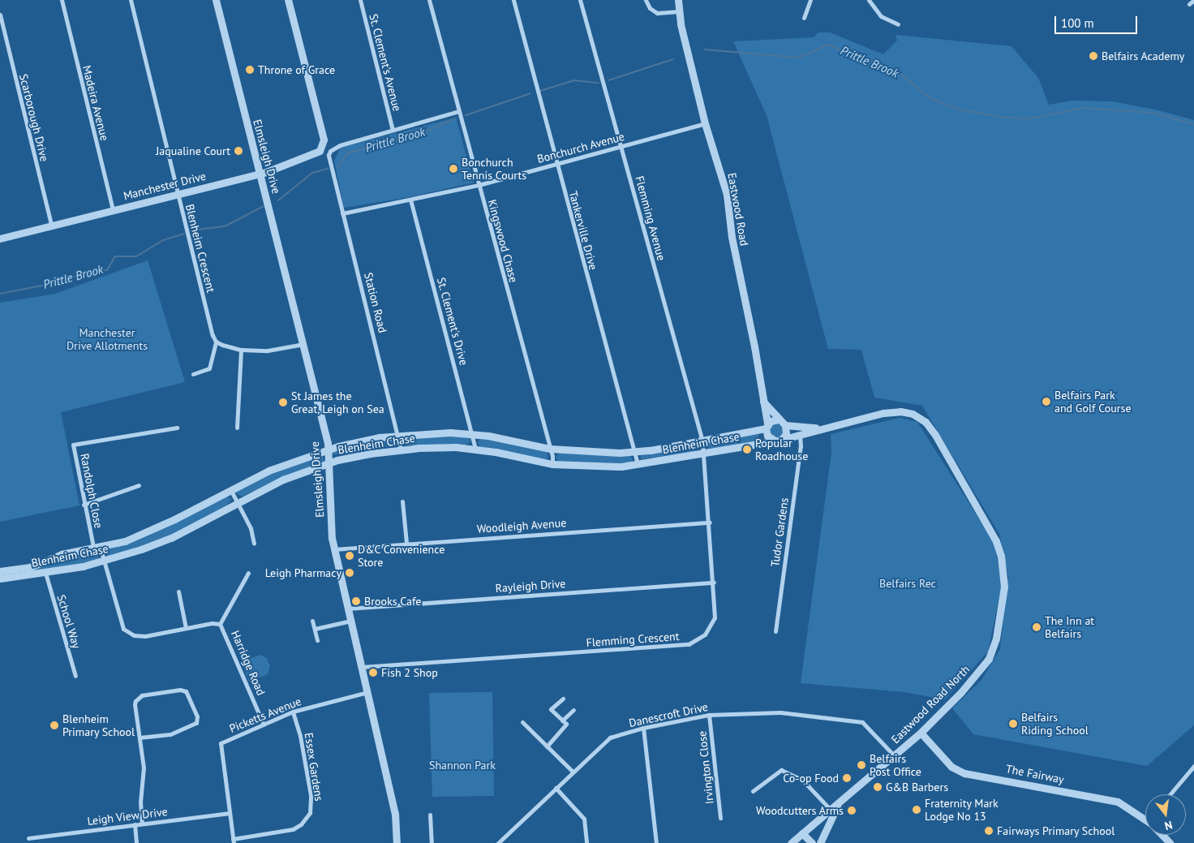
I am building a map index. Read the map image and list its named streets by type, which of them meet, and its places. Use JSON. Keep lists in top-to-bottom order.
{
  "streets": {
    "street": [
      "St. Clement's Avenue",
      "Madeira Avenue",
      "Scarborough Drive",
      "Bonchurch Avenue",
      "Elmsleigh Drive",
      "Manchester Drive",
      "Eastwood Road",
      "Flemming Avenue",
      "Tankerville Drive",
      "Kingswood Chase",
      "Blenheim Crescent",
      "Station Road",
      "St. Clement's Drive",
      "Blenheim Chase",
      "Randolph Close",
      "Woodleigh Avenue",
      "Tudor Gardens",
      "Rayleigh Drive",
      "School Way",
      "Flemming Crescent",
      "Harridge Road",
      "Eastwood Road North",
      "Picketts Avenue",
      "Danescroft Drive",
      "Essex Gardens",
      "Irvington Close",
      "The Fairway",
      "Leigh View Drive"
    ]
  },
  "crossings": [
    ["St. Clement's Avenue", "Station Road"],
    ["Madeira Avenue", "Manchester Drive"],
    ["Scarborough Drive", "Manchester Drive"],
    ["Bonchurch Avenue", "Eastwood Road"],
    ["Bonchurch Avenue", "Flemming Avenue"],
    ["Bonchurch Avenue", "Tankerville Drive"],
    ["Bonchurch Avenue", "Kingswood Chase"],
    ["Bonchurch Avenue", "Station Road"],
    ["Bonchurch Avenue", "St. Clement's Drive"],
    ["Elmsleigh Drive", "Manchester Drive"],
    ["Elmsleigh Drive", "Blenheim Chase"],
    ["Elmsleigh Drive", "Woodleigh Avenue"],
    ["Elmsleigh Drive", "Rayleigh Drive"],
    ["Elmsleigh Drive", "Flemming Crescent"],
    ["Elmsleigh Drive", "Picketts Avenue"],
    ["Manchester Drive", "Blenheim Crescent"],
    ["Eastwood Road", "Blenheim Chase"],
    ["Flemming Avenue", "Blenheim Chase"],
    ["Flemming Avenue", "Flemming Crescent"],
    ["Tankerville Drive", "Blenheim Chase"],
    ["Kingswood Chase", "Blenheim Chase"],
    ["Station Road", "Blenheim Chase"],
    ["St. Clement's Drive", "Blenheim Chase"],
    ["Blenheim Chase", "Randolph Close"],
    ["Blenheim Chase", "School Way"],
    ["Blenheim Chase", "Flemming Crescent"],
    ["Blenheim Chase", "Harridge Road"],
    ["Randolph Close", "Harridge Road"],
    ["Woodleigh Avenue", "Flemming Crescent"],
    ["Rayleigh Drive", "Flemming Crescent"],
    ["Harridge Road", "Picketts Avenue"],
    ["Eastwood Road North", "Danescroft Drive"],
    ["Eastwood Road North", "The Fairway"],
    ["Picketts Avenue", "Essex Gardens"],
    ["Picketts Avenue", "Leigh View Drive"],
    ["Danescroft Drive", "Irvington Close"]
  ],
  "water": ["Prittle Brook"],
  "parks": ["Manchester Drive Allotments", "Belfairs Rec", "Shannon Park"],
  "places": [
    "Belfairs Academy",
    "Throne of Grace",
    "Jaqualine Court",
    "Bonchurch Tennis Courts",
    "Belfairs Park and Golf Course",
    "St James the Great, Leigh on Sea",
    "Popular Roadhouse",
    "D&C Convenience Store",
    "Leigh Pharmacy",
    "Brooks Cafe",
    "The Inn at Belfairs",
    "Fish 2 Shop",
    "Belfairs Riding School",
    "Blenheim Primary School",
    "Belfairs Post Office",
    "Co-op Food",
    "G&B Barbers",
    "Fraternity Mark Lodge No 13",
    "Woodcutters Arms",
    "Fairways Primary School"
  ],
  "scale_bar": "100 m",
  "north": "bottom"
}
